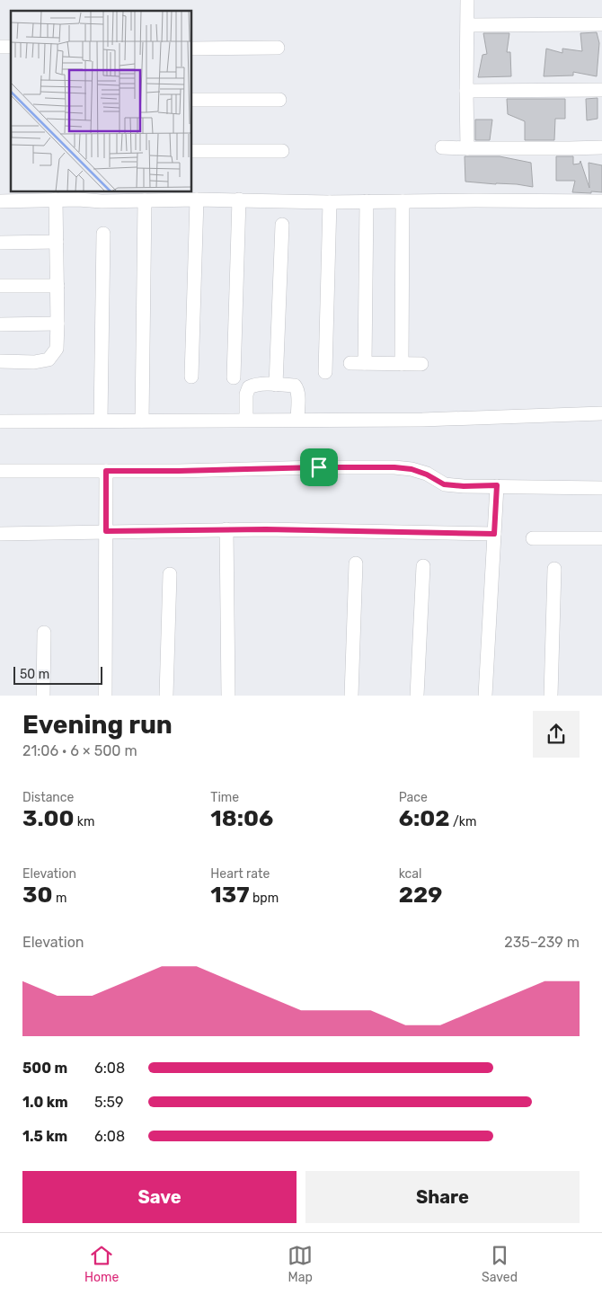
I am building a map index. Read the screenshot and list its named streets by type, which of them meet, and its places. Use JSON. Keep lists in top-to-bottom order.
{
  "scale_bar": "50 m",
  "page": {
    "scale": "50 m",
    "heading": ["Evening run", "21:06 · 6 × 500 m"],
    "stats": [
      ["Distance", "3.00 km"],
      ["Time", "18:06"],
      ["Pace", "6:02 /km"],
      ["Elevation", "30 m"],
      ["Heart rate", "137 bpm"],
      ["kcal", "229"]
    ],
    "chart": ["Elevation", "235–239 m"],
    "list": [
      {
        "name": "500 m",
        "note": "6:08"
      },
      {
        "name": "1.0 km",
        "note": "5:59"
      },
      {
        "name": "1.5 km",
        "note": "6:08"
      }
    ],
    "buttons": ["Save", "Share"],
    "tabs": ["Home", "Map", "Saved"]
  }
}
